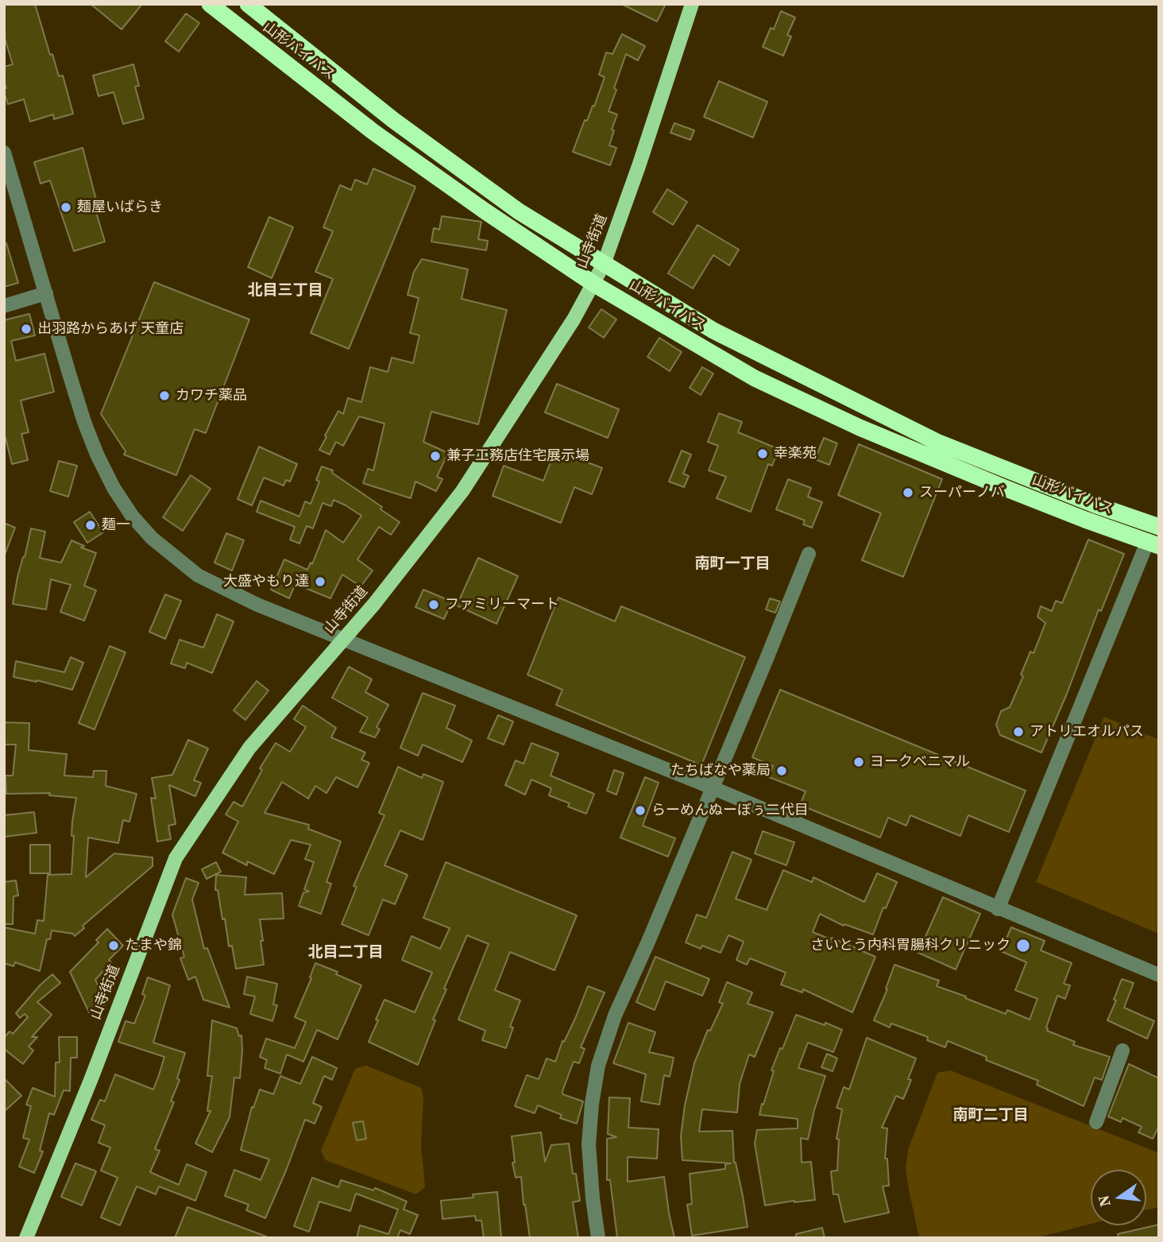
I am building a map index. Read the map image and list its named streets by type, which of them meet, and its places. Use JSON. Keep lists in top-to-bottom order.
{
  "streets": {
    "highway": ["山形バイパス"],
    "main road": ["山寺街道"]
  },
  "crossings": [
    ["山形バイパス", "山寺街道"]
  ],
  "districts": [
    "北目三丁目",
    "南町一丁目",
    "北目二丁目",
    "南町二丁目"
  ],
  "places": [
    "麺屋いばらき",
    "出羽路からあげ 天童店",
    "カワチ薬品",
    "幸楽苑",
    "兼子工務店住宅展示場",
    "スーパーノバ",
    "麺一",
    "大盛やもり達",
    "ファミリーマート",
    "アトリエオルパス",
    "ヨークベニマル",
    "たちばなや薬局",
    "らーめんぬーぼぅ二代目",
    "たまや錦",
    "さいとう内科胃腸科クリニック"
  ],
  "north": "left"
}
